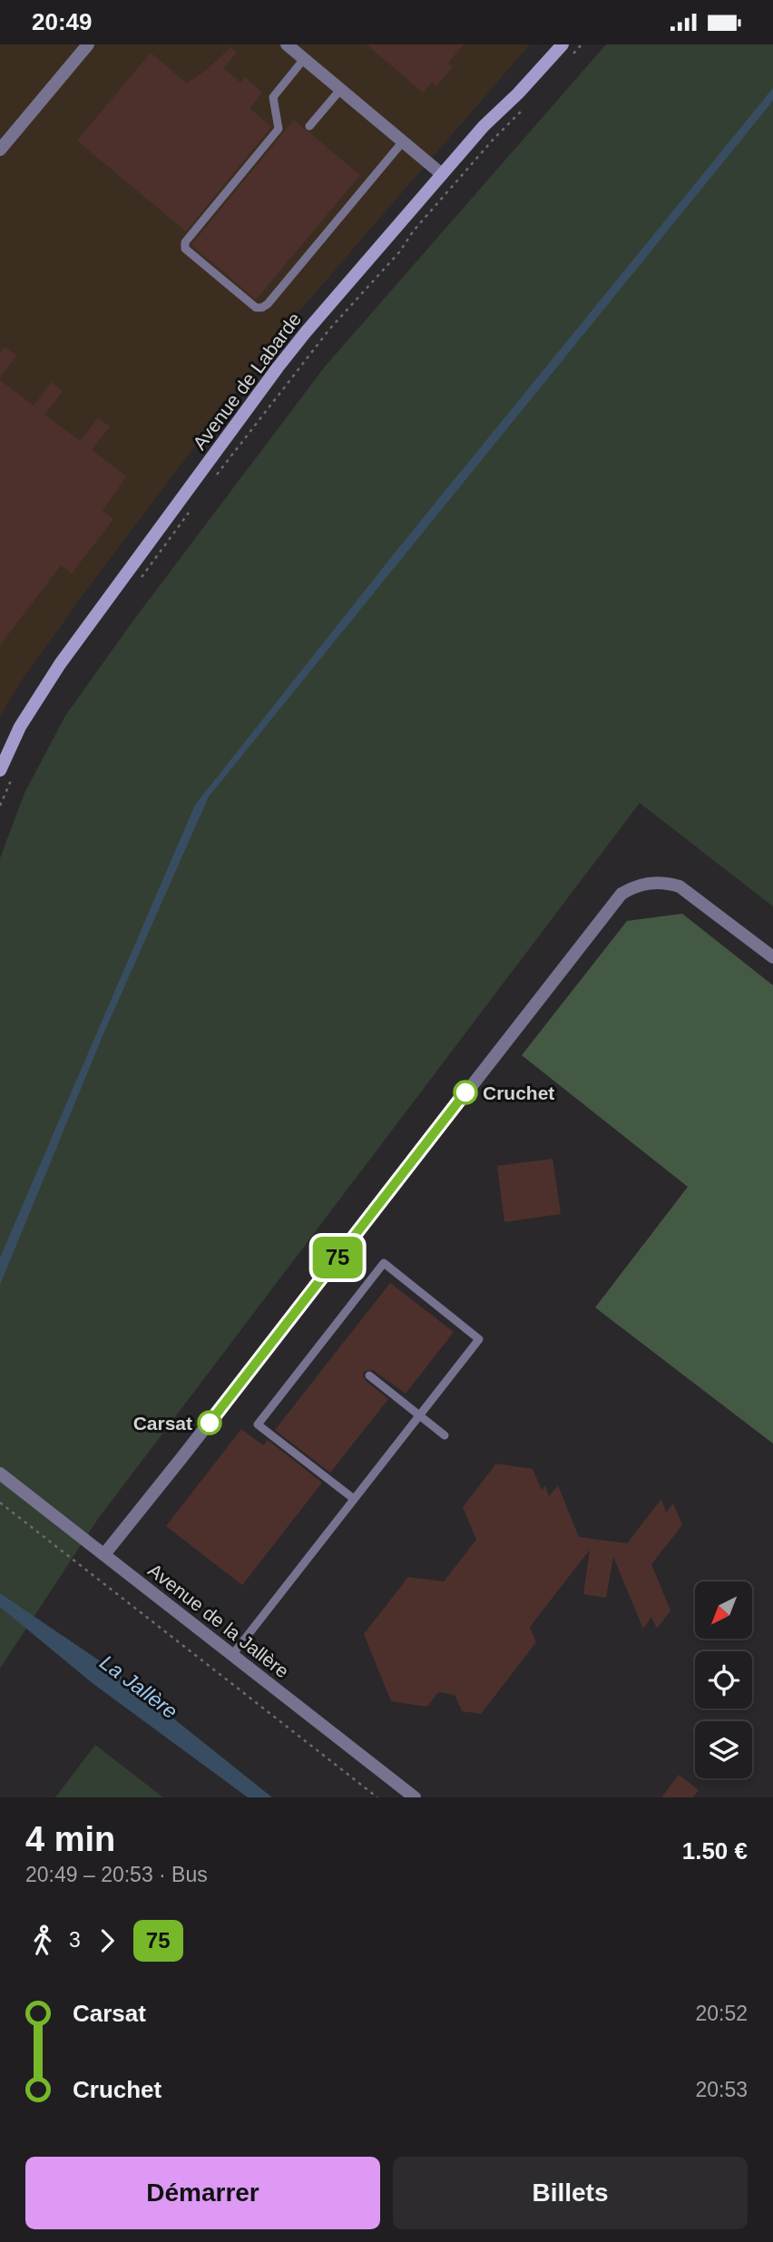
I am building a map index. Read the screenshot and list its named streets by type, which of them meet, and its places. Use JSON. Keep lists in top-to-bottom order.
{
  "streets": {
    "main road": ["Avenue de Labarde"],
    "street": ["Avenue de la Jallère"]
  },
  "water": ["La Jallère"],
  "places": ["Cruchet", "Carsat"],
  "lines": ["bus line 75"],
  "north": "bottom left",
  "page": {
    "status": "20:49",
    "on_map": "75",
    "heading": ["4 min", "20:49 – 20:53 · Bus", "1.50 €"],
    "legs": ["3", "75"],
    "list": [
      {
        "name": "Carsat",
        "value": "20:52"
      },
      {
        "name": "Cruchet",
        "value": "20:53"
      }
    ],
    "buttons": ["Démarrer", "Billets"]
  }
}
